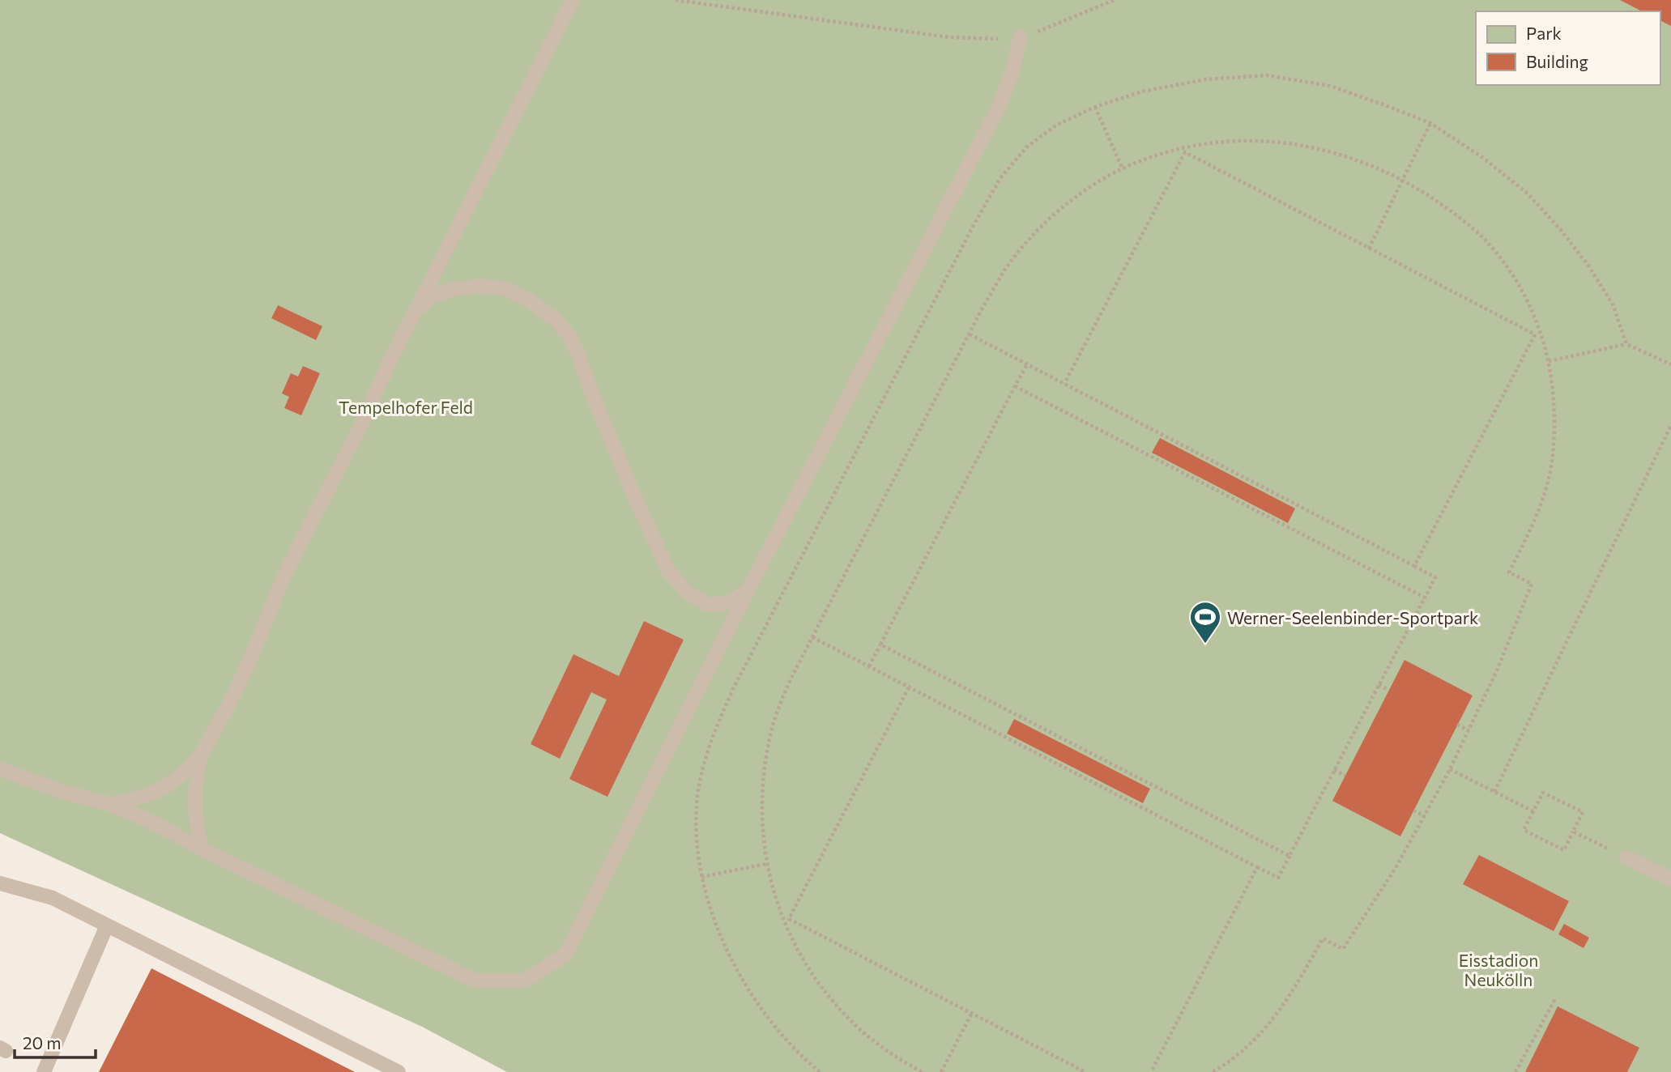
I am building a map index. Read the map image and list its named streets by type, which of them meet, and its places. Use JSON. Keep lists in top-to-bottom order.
{
  "parks": ["Tempelhofer Feld", "Eisstadion Neukölln"],
  "places": {
    "sports": ["Werner-Seelenbinder-Sportpark"]
  },
  "legend": ["Park", "Building"],
  "scale_bar": "20 m"
}
